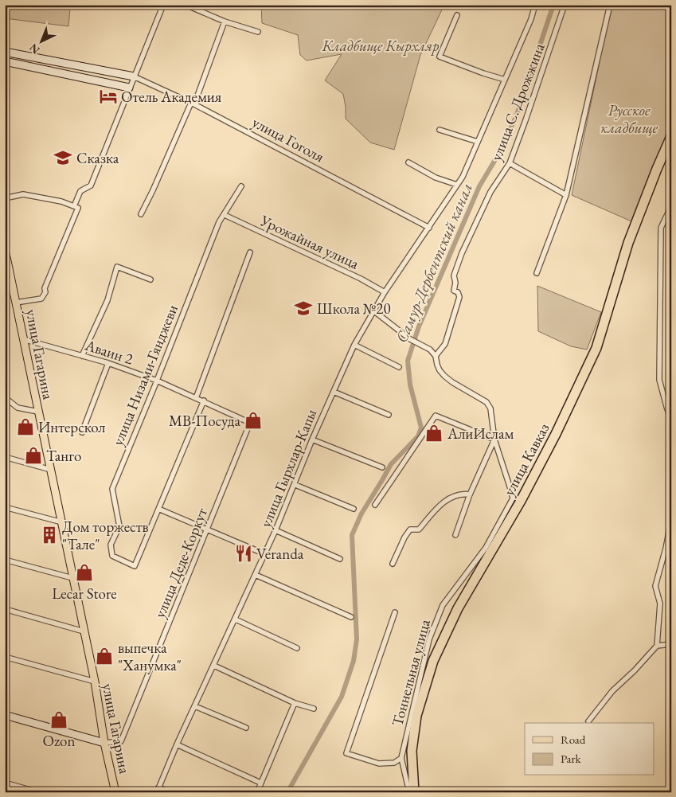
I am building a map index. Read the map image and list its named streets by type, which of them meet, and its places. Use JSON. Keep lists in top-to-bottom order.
{
  "streets": {
    "highway": ["улица Кавказ"],
    "main road": ["улица Гагарина"],
    "street": [
      "улица С. Дрожжина",
      "улица Гоголя",
      "Урожайная улица",
      "Аваин 2",
      "улица Низами-Гянджеви",
      "улица Гырхлар-Капы",
      "улица Деде-Коркут",
      "Тоннельная улица"
    ]
  },
  "crossings": [
    ["улица С. Дрожжина", "улица Гоголя"],
    ["улица С. Дрожжина", "улица Гырхлар-Капы"],
    ["улица С. Дрожжина", "Тоннельная улица"],
    ["улица Гоголя", "улица Гырхлар-Капы"],
    ["Урожайная улица", "улица Низами-Гянджеви"],
    ["Урожайная улица", "улица Гырхлар-Капы"],
    ["Аваин 2", "улица Гагарина"],
    ["Аваин 2", "улица Низами-Гянджеви"],
    ["Аваин 2", "улица Деде-Коркут"],
    ["улица Гагарина", "улица Деде-Коркут"]
  ],
  "water": ["Самур-Дербентский канал"],
  "parks": ["Кладбище Кырхляр", "Русское кладбище"],
  "places": {
    "hotel": ["Отель Академия"],
    "school or university": ["Сказка", "Школа №20"],
    "shop": [
      "МВ-Посуда",
      "Интерскол",
      "АлиИслам",
      "Танго",
      "Lecar Store",
      "выпечка \"Ханумка\"",
      "Ozon"
    ],
    "building": ["Дом торжеств \"Тале\""],
    "restaurant": ["Veranda"]
  },
  "legend": ["Road", "Park"],
  "north": "bottom left"
}
